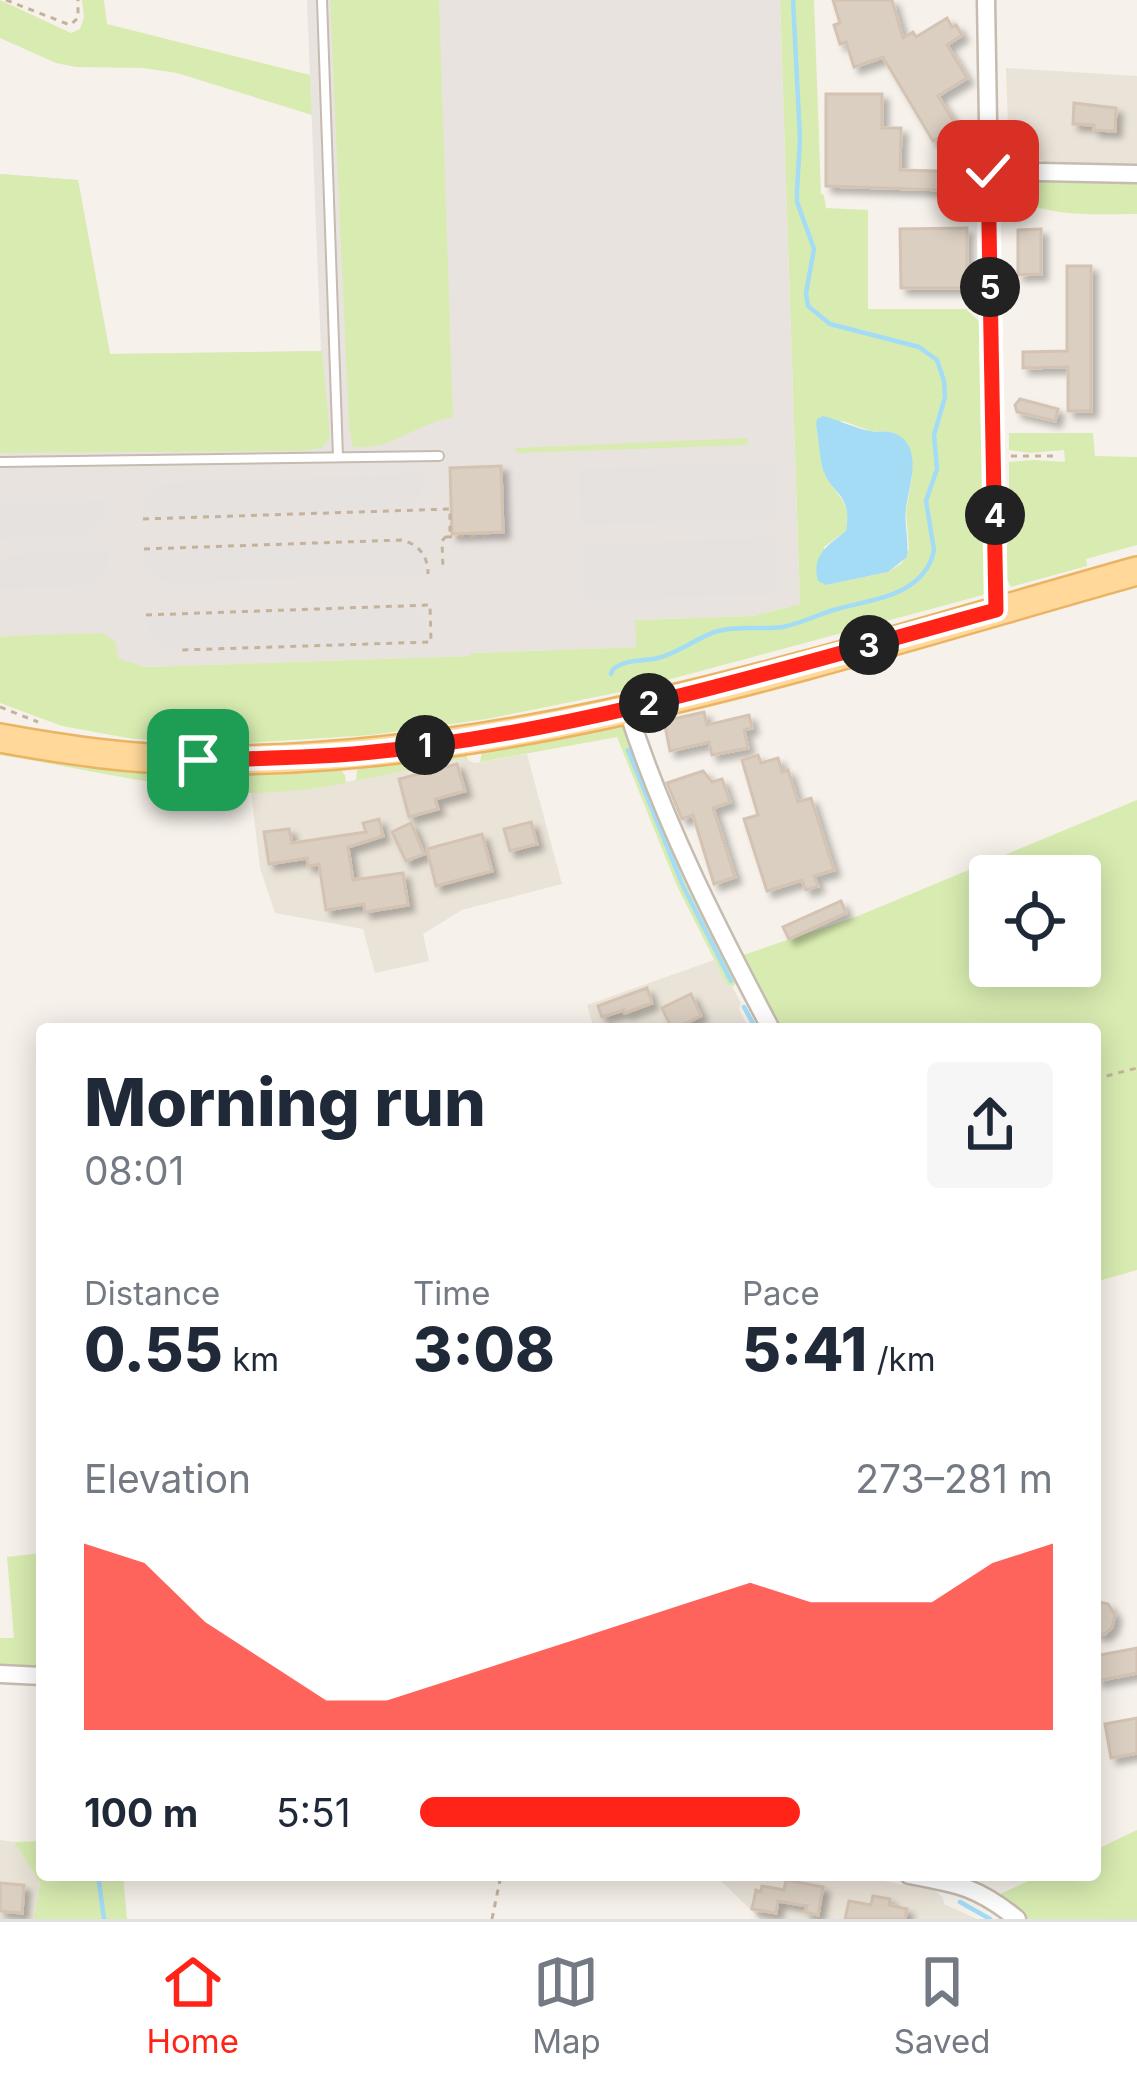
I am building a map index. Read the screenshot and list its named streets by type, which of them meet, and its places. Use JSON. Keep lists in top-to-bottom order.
{
  "page": {
    "pins": [
      "5",
      "4",
      "3",
      "2",
      "1"
    ],
    "heading": ["Morning run", "08:01"],
    "stats": [
      ["Distance", "0.55 km"],
      ["Time", "3:08"],
      ["Pace", "5:41 /km"]
    ],
    "chart": ["Elevation", "273–281 m"],
    "list": [
      {
        "name": "100 m",
        "note": "5:51"
      }
    ],
    "tabs": ["Home", "Map", "Saved"]
  }
}
